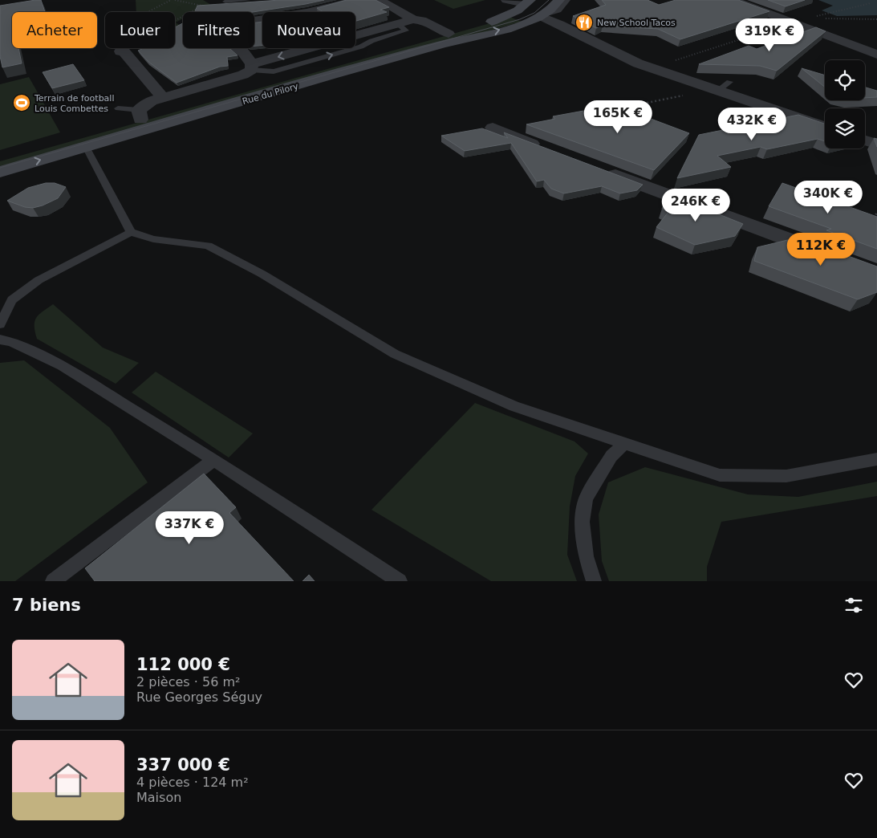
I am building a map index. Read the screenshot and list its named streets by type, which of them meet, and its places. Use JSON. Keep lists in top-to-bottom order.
{
  "streets": {
    "main road": ["Rue du Pilory"]
  },
  "places": {
    "restaurant": ["New School Tacos"],
    "sports": ["Terrain de football Louis Combettes"]
  },
  "page": {
    "chip": [
      "Acheter",
      "Louer",
      "Filtres",
      "Nouveau"
    ],
    "price": [
      "319K €",
      "165K €",
      "432K €",
      "340K €",
      "246K €",
      "112K €",
      "337K €"
    ],
    "heading": "7 biens",
    "list": [
      {
        "name": "112 000 €",
        "note": "2 pièces · 56 m² · Rue Georges Séguy"
      },
      {
        "name": "337 000 €",
        "note": "4 pièces · 124 m² · Maison"
      }
    ]
  }
}
